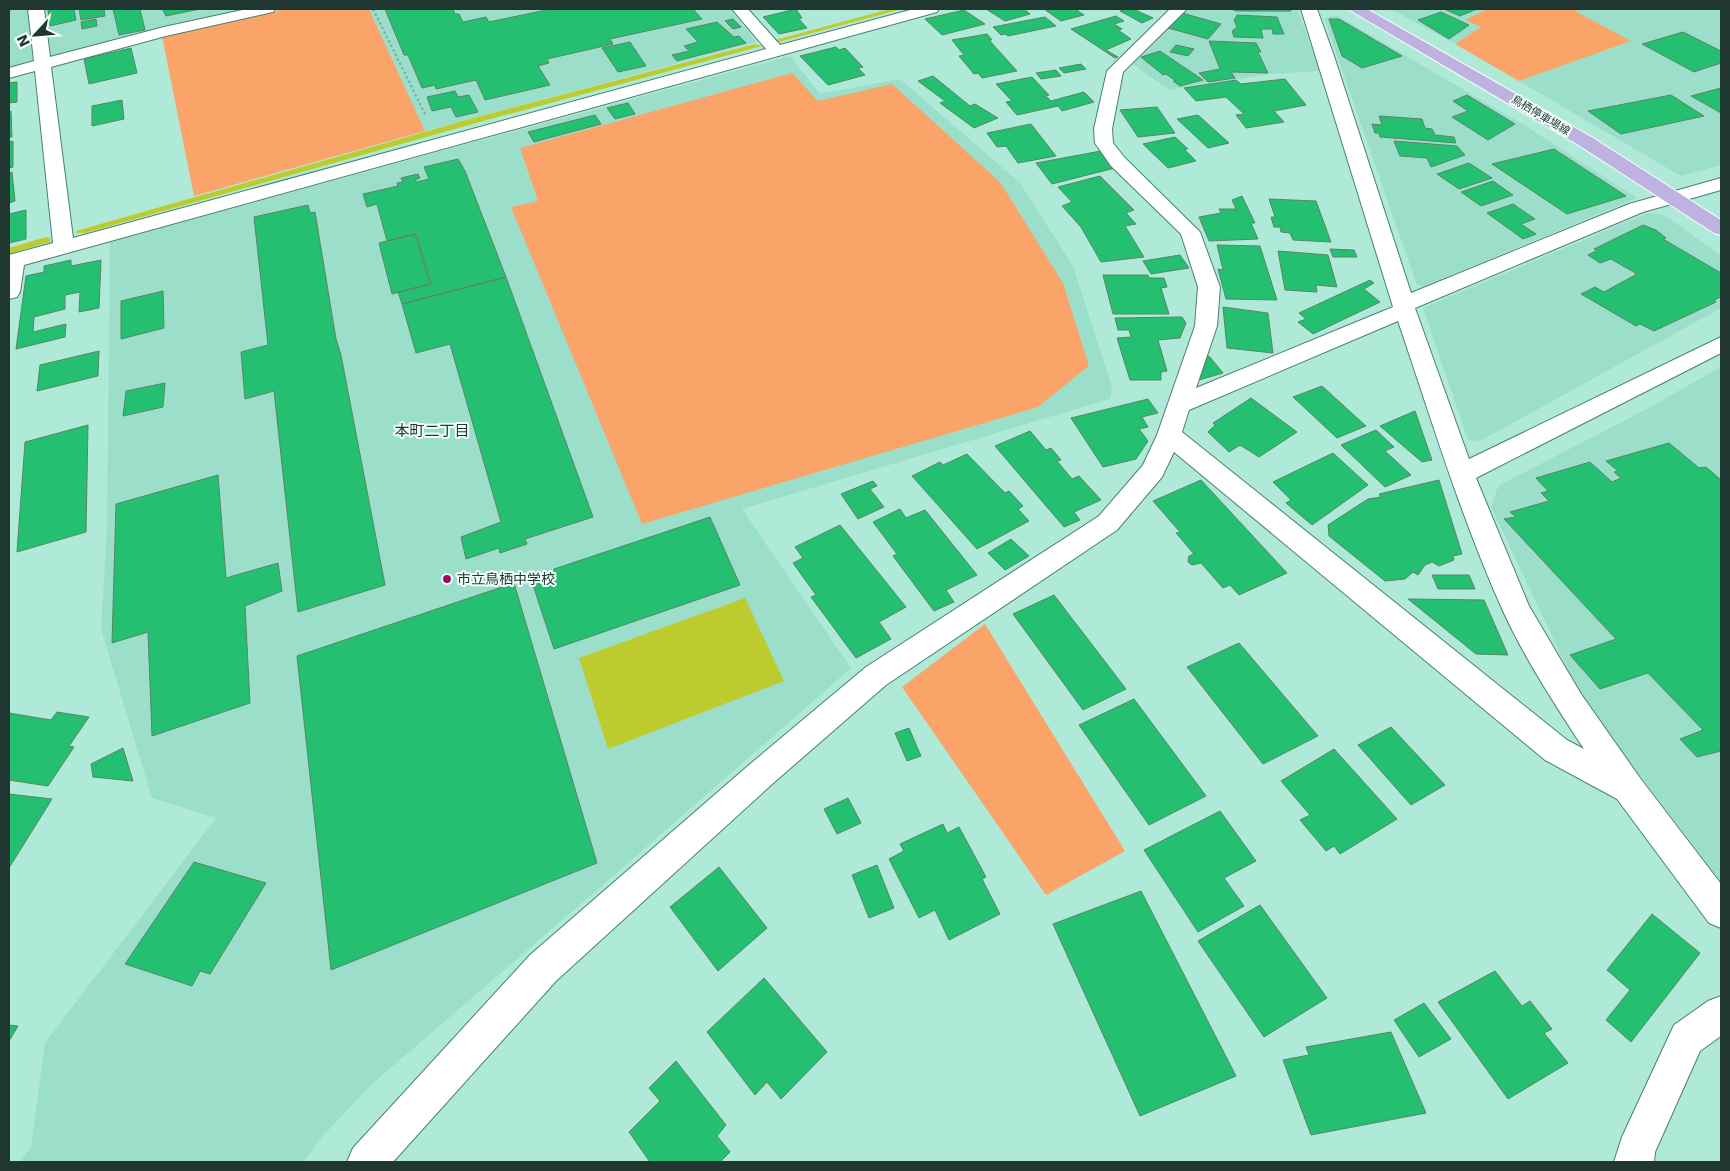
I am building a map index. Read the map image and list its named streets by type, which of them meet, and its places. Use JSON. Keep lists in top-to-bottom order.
{
  "streets": {
    "main road": ["鳥栖停車場線"]
  },
  "districts": ["本町二丁目"],
  "places": ["市立鳥栖中学校"],
  "north": "bottom left"
}
